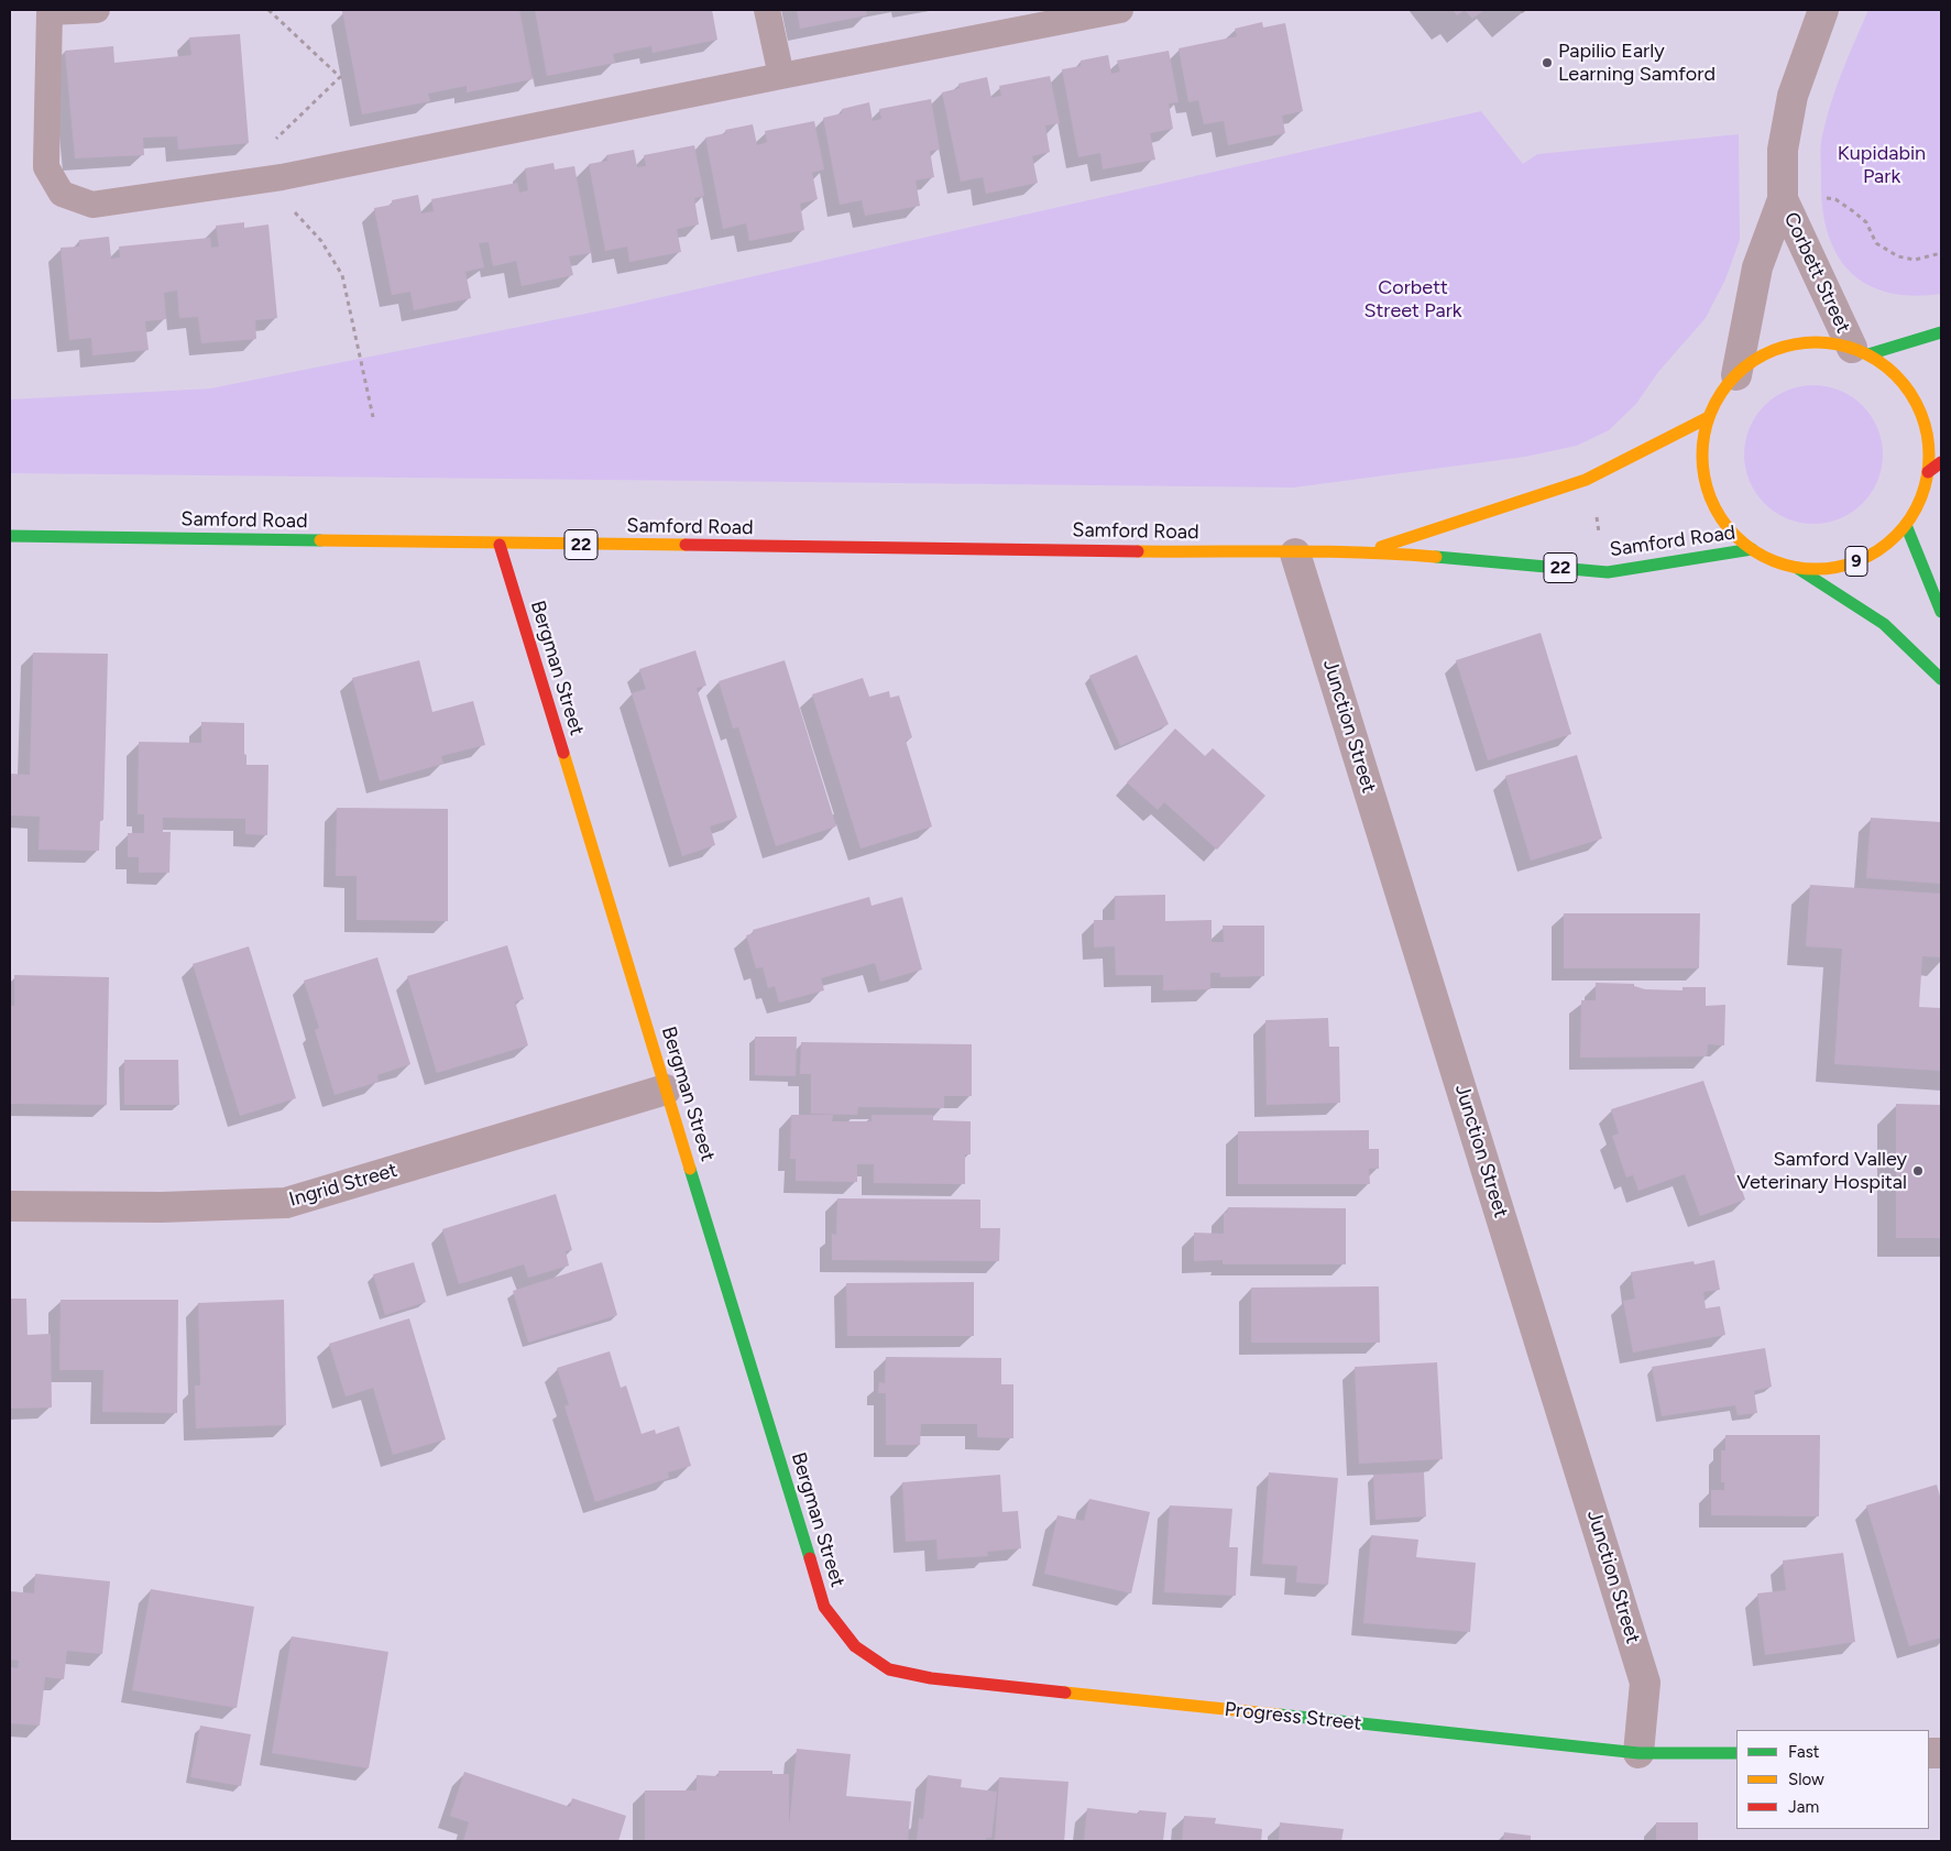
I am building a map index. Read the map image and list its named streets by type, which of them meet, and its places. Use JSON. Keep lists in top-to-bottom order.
{
  "streets": {
    "main road": [
      "Samford Road",
      "22",
      "9",
      "Bergman Street",
      "Progress Street"
    ],
    "street": ["Corbett Street", "Junction Street", "Ingrid Street"]
  },
  "crossings": [
    ["Samford Road", "Bergman Street"],
    ["Samford Road", "Junction Street"],
    ["Bergman Street", "Ingrid Street"],
    ["Bergman Street", "Progress Street"],
    ["Junction Street", "Progress Street"]
  ],
  "parks": ["Kupidabin Park", "Corbett Street Park"],
  "places": ["Papilio Early Learning Samford", "Samford Valley Veterinary Hospital"],
  "legend": ["Fast", "Slow", "Jam"]
}
